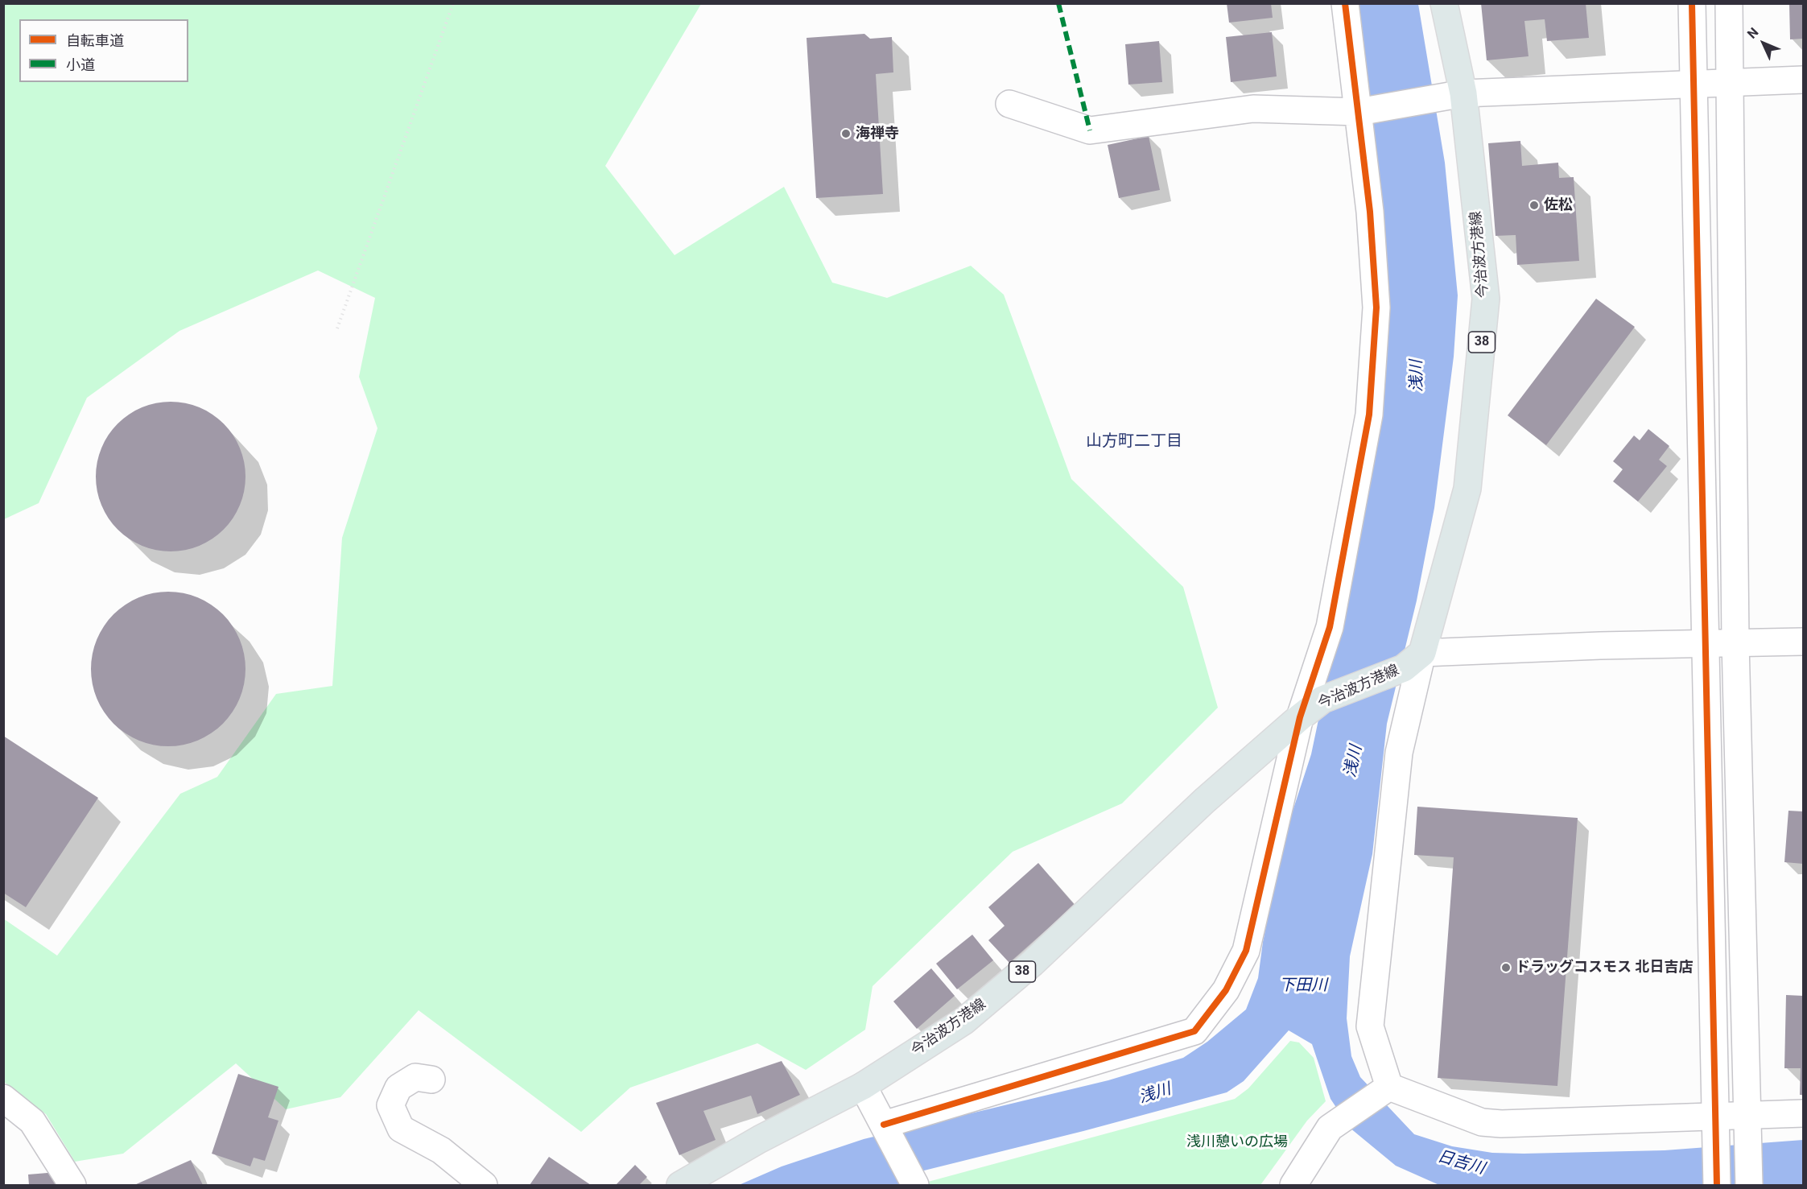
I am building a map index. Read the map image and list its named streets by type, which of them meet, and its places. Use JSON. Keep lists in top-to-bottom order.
{
  "streets": {
    "main road": ["今治波方港線", "38"]
  },
  "districts": ["山方町二丁目"],
  "water": ["浅川", "下田川", "日吉川"],
  "parks": ["浅川憩いの広場"],
  "places": ["海禅寺", "佐松", "ドラッグコスモス 北日吉店"],
  "legend": ["自転車道", "小道"],
  "north": "top left"
}
